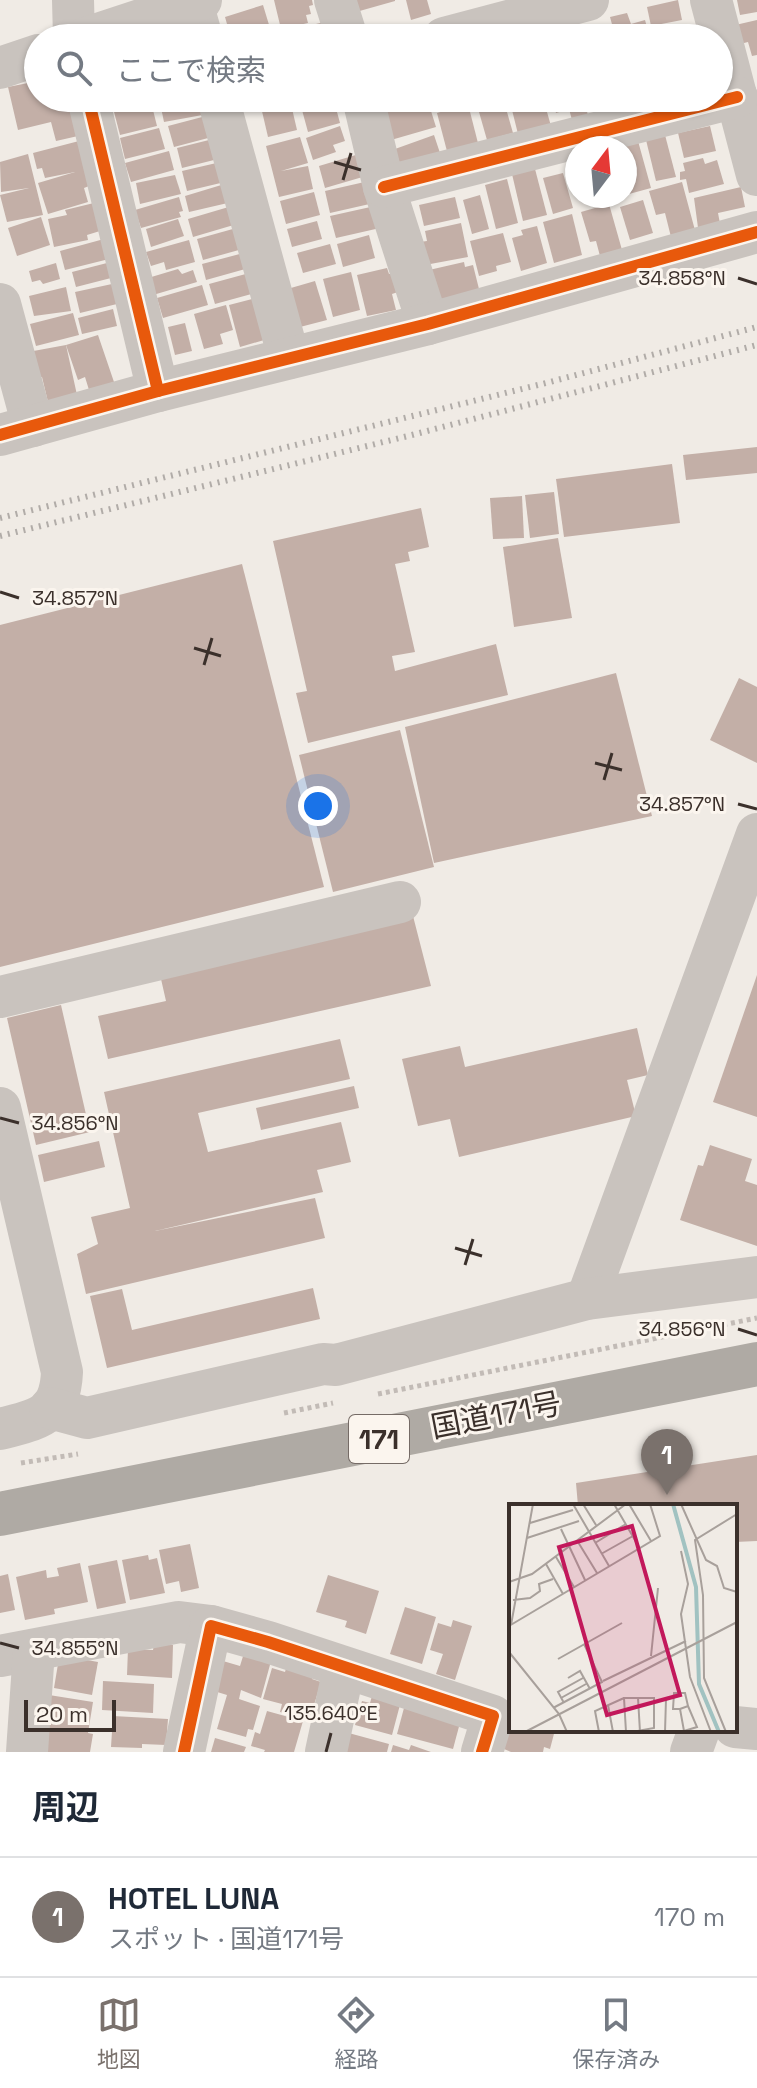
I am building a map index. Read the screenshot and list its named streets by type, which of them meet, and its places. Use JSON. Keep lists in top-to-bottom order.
{
  "streets": {
    "highway": ["国道171号", "171"]
  },
  "scale_bar": "20 m",
  "north": "top",
  "page": {
    "search": "ここで検索",
    "pins": "1",
    "scale": "20 m",
    "heading": "周辺",
    "list": [
      {
        "mark": "1",
        "name": "HOTEL LUNA",
        "note": "スポット · 国道171号",
        "value": "170 m"
      }
    ],
    "nav": ["地図", "経路", "保存済み"]
  },
  "coordinates": [
    "34.858°N",
    "34.857°N",
    "34.856°N",
    "34.855°N",
    "135.640°E"
  ]
}
